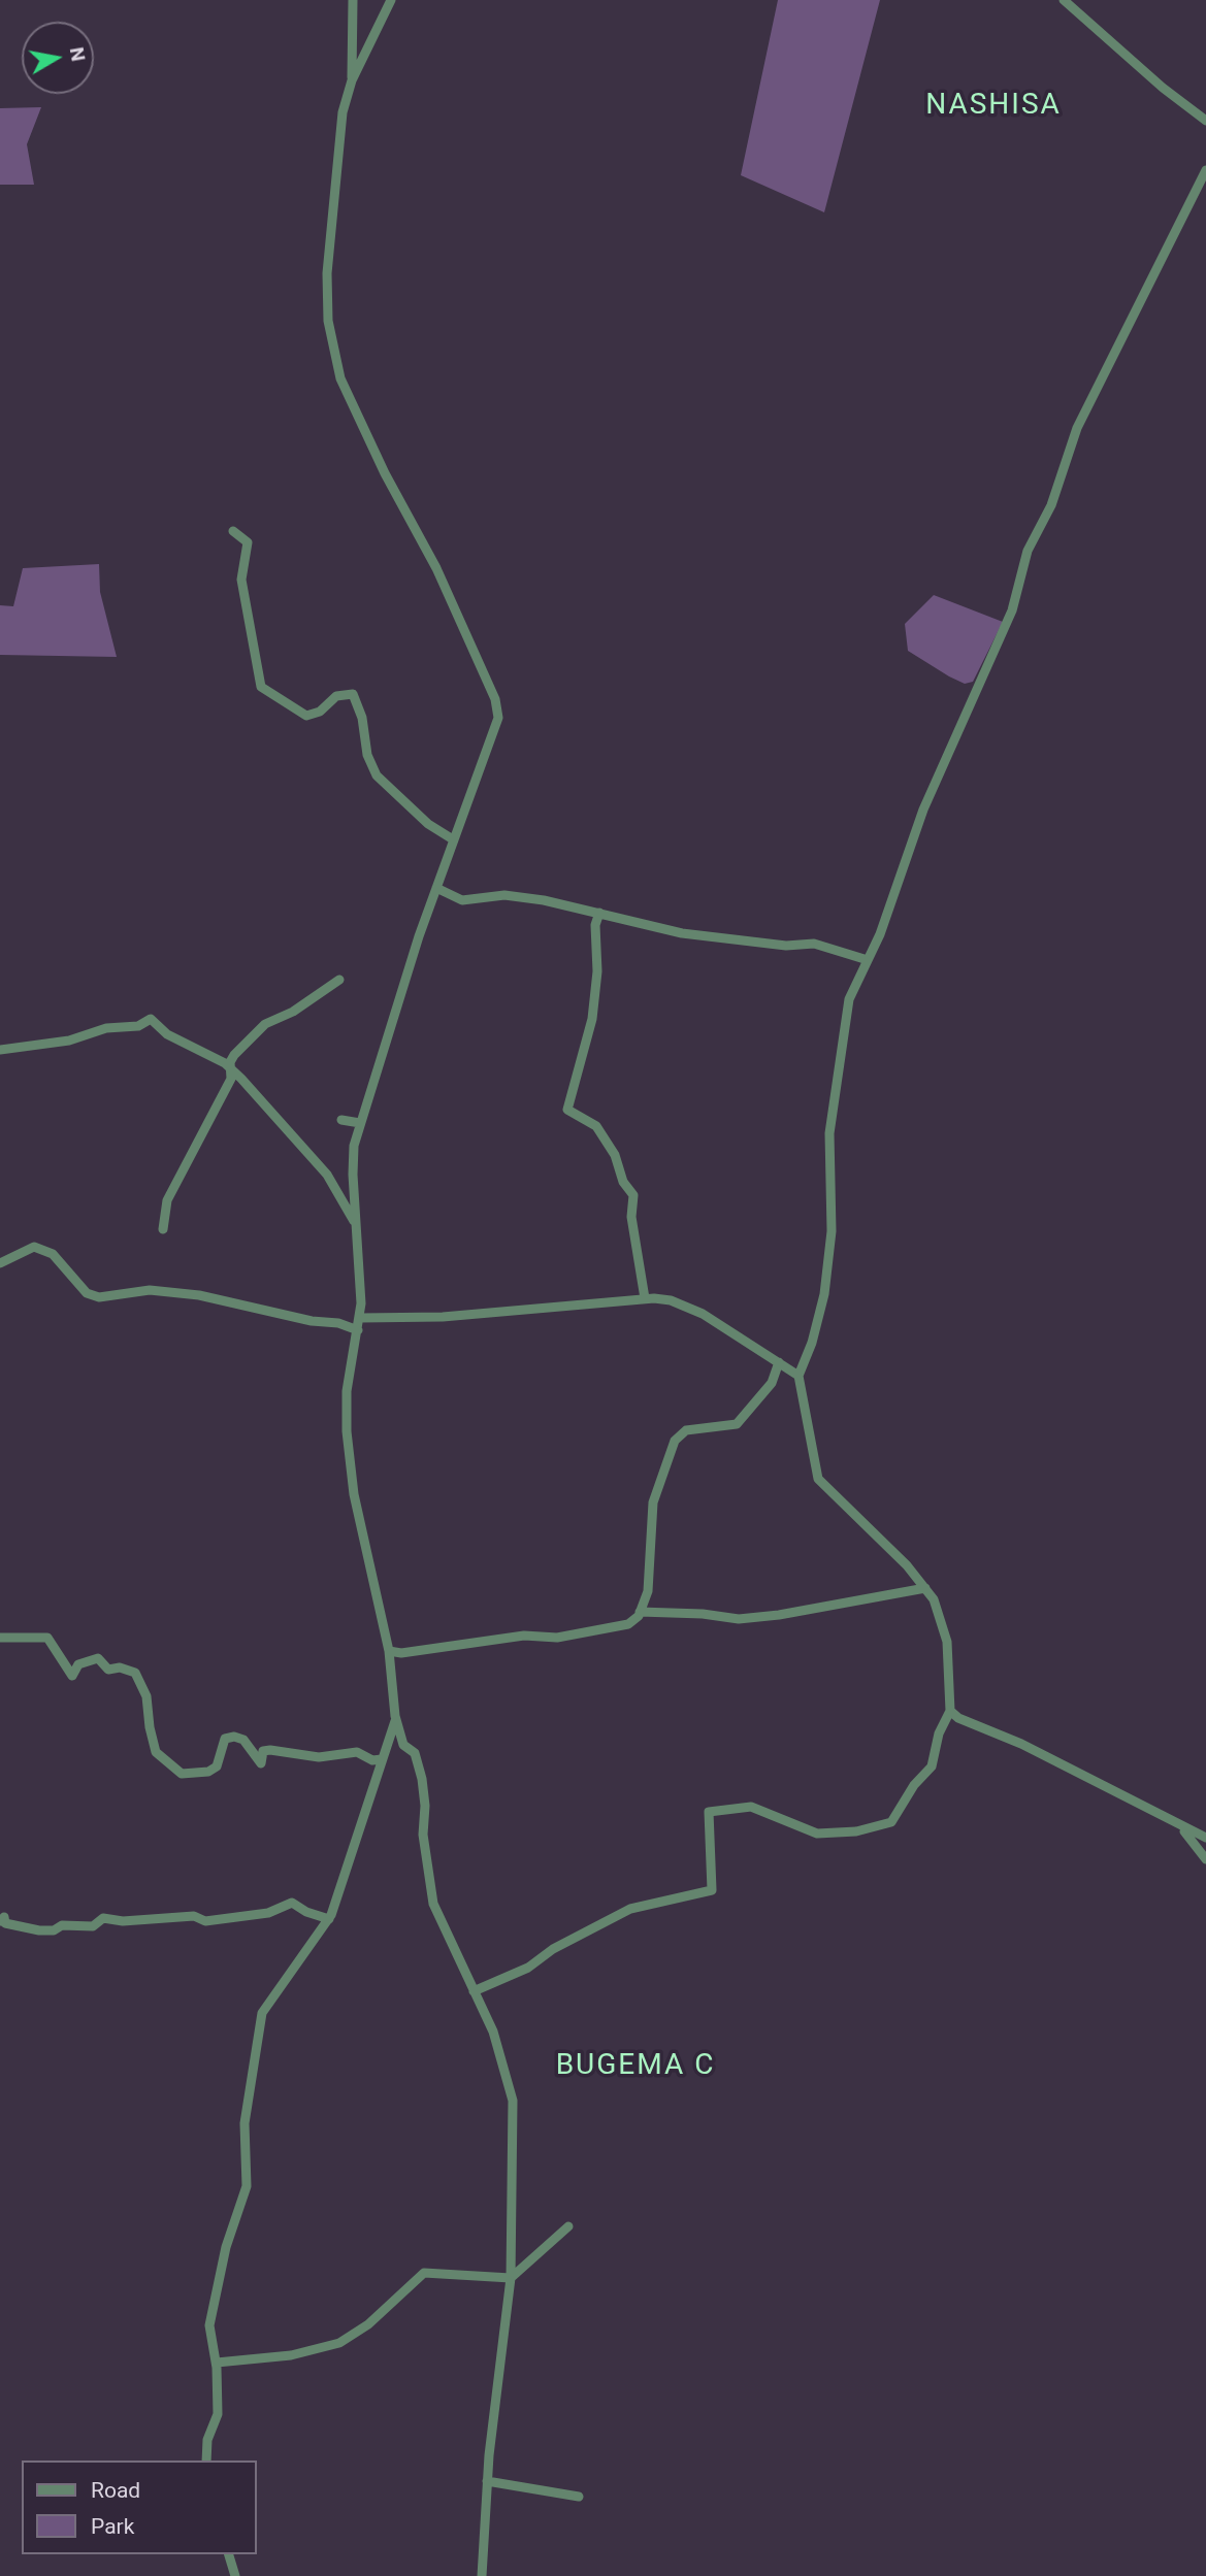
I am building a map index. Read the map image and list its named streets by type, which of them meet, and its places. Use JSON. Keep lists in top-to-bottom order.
{
  "districts": ["NASHISA", "BUGEMA C"],
  "legend": ["Road", "Park"],
  "north": "right"
}
